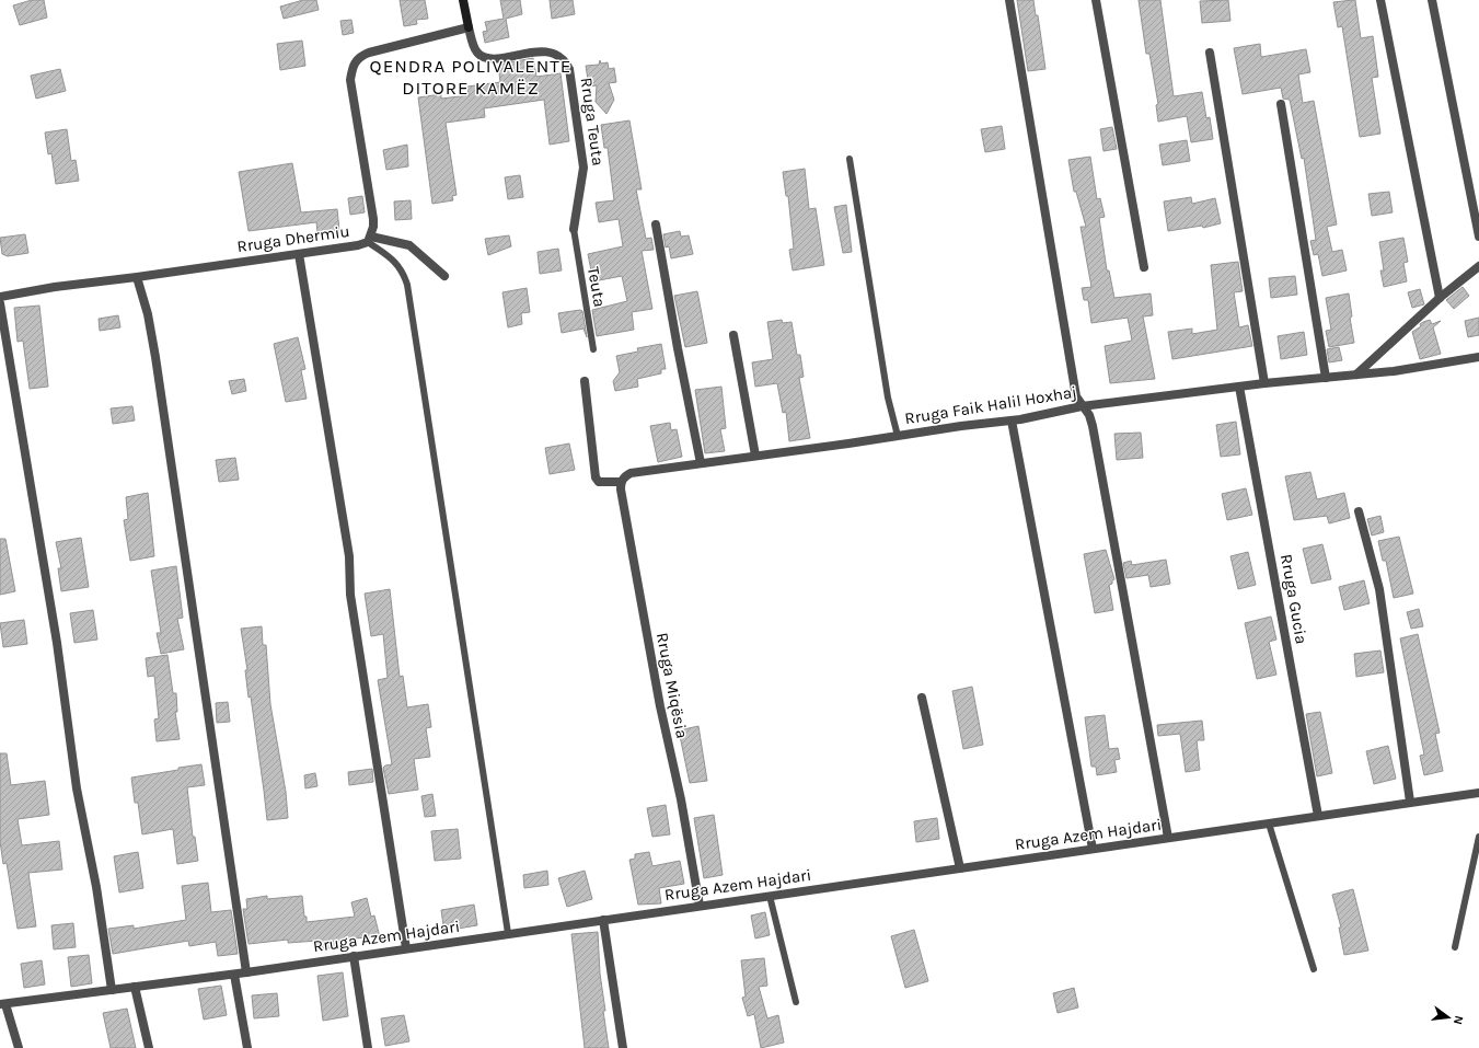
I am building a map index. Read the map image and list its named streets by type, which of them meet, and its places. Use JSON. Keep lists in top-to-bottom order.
{
  "streets": {
    "street": [
      "Rruga Teuta",
      "Rruga Dhermiu",
      "Rruga Faik Halil Hoxhaj",
      "Rruga Gucia",
      "Rruga Miqësia",
      "Rruga Azem Hajdari"
    ],
    "lane": ["Teuta"]
  },
  "crossings": [
    ["Rruga Teuta", "Rruga Dhermiu"],
    ["Rruga Teuta", "Teuta"],
    ["Rruga Faik Halil Hoxhaj", "Rruga Gucia"],
    ["Rruga Faik Halil Hoxhaj", "Rruga Miqësia"],
    ["Rruga Gucia", "Rruga Azem Hajdari"],
    ["Rruga Miqësia", "Rruga Azem Hajdari"]
  ],
  "districts": ["QENDRA POLIVALENTE DITORE KAMËZ"],
  "north": "right"
}
